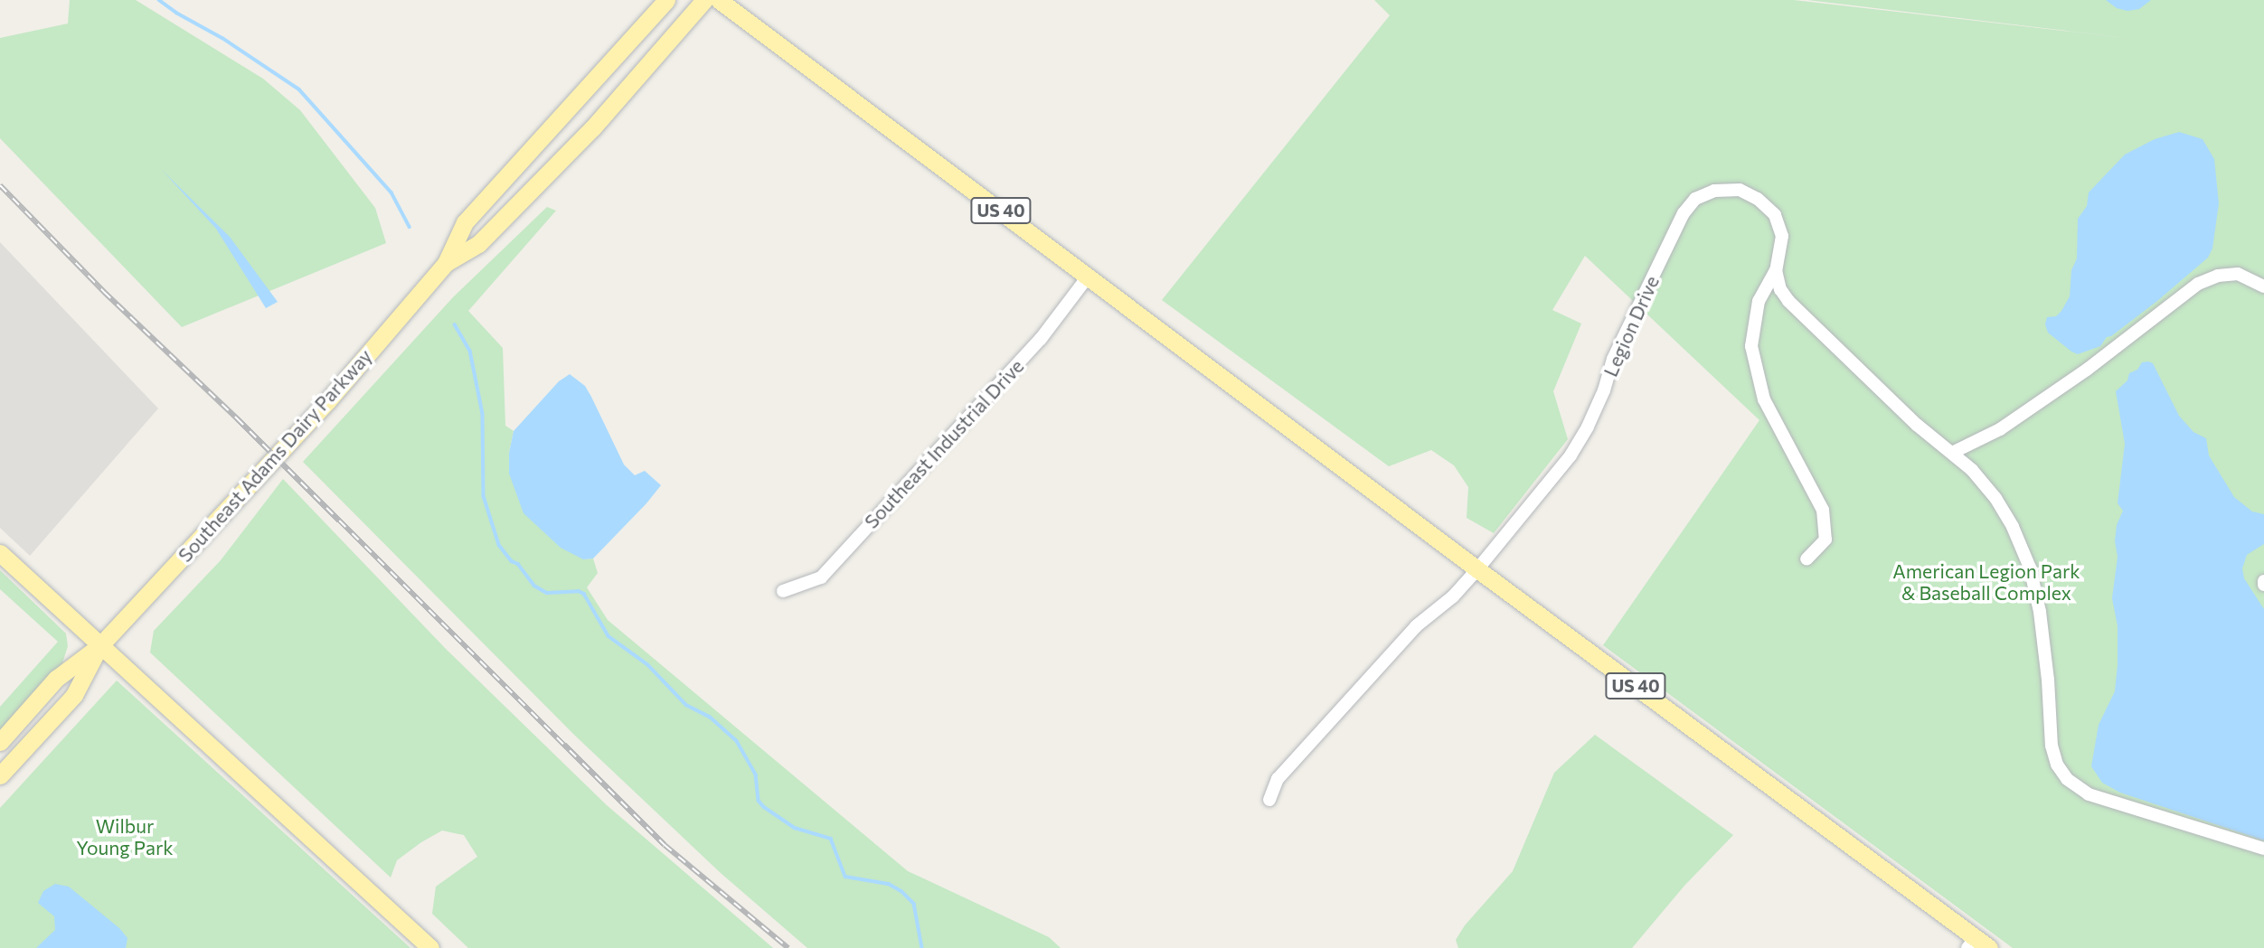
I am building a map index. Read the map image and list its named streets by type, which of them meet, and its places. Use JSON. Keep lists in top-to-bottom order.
{
  "streets": {
    "main road": ["US 40", "Southeast Adams Dairy Parkway"],
    "street": ["Legion Drive", "Southeast Industrial Drive"]
  },
  "crossings": [
    ["US 40", "Legion Drive"],
    ["US 40", "Southeast Industrial Drive"]
  ],
  "parks": ["American Legion Park & Baseball Complex", "Wilbur Young Park"]
}
